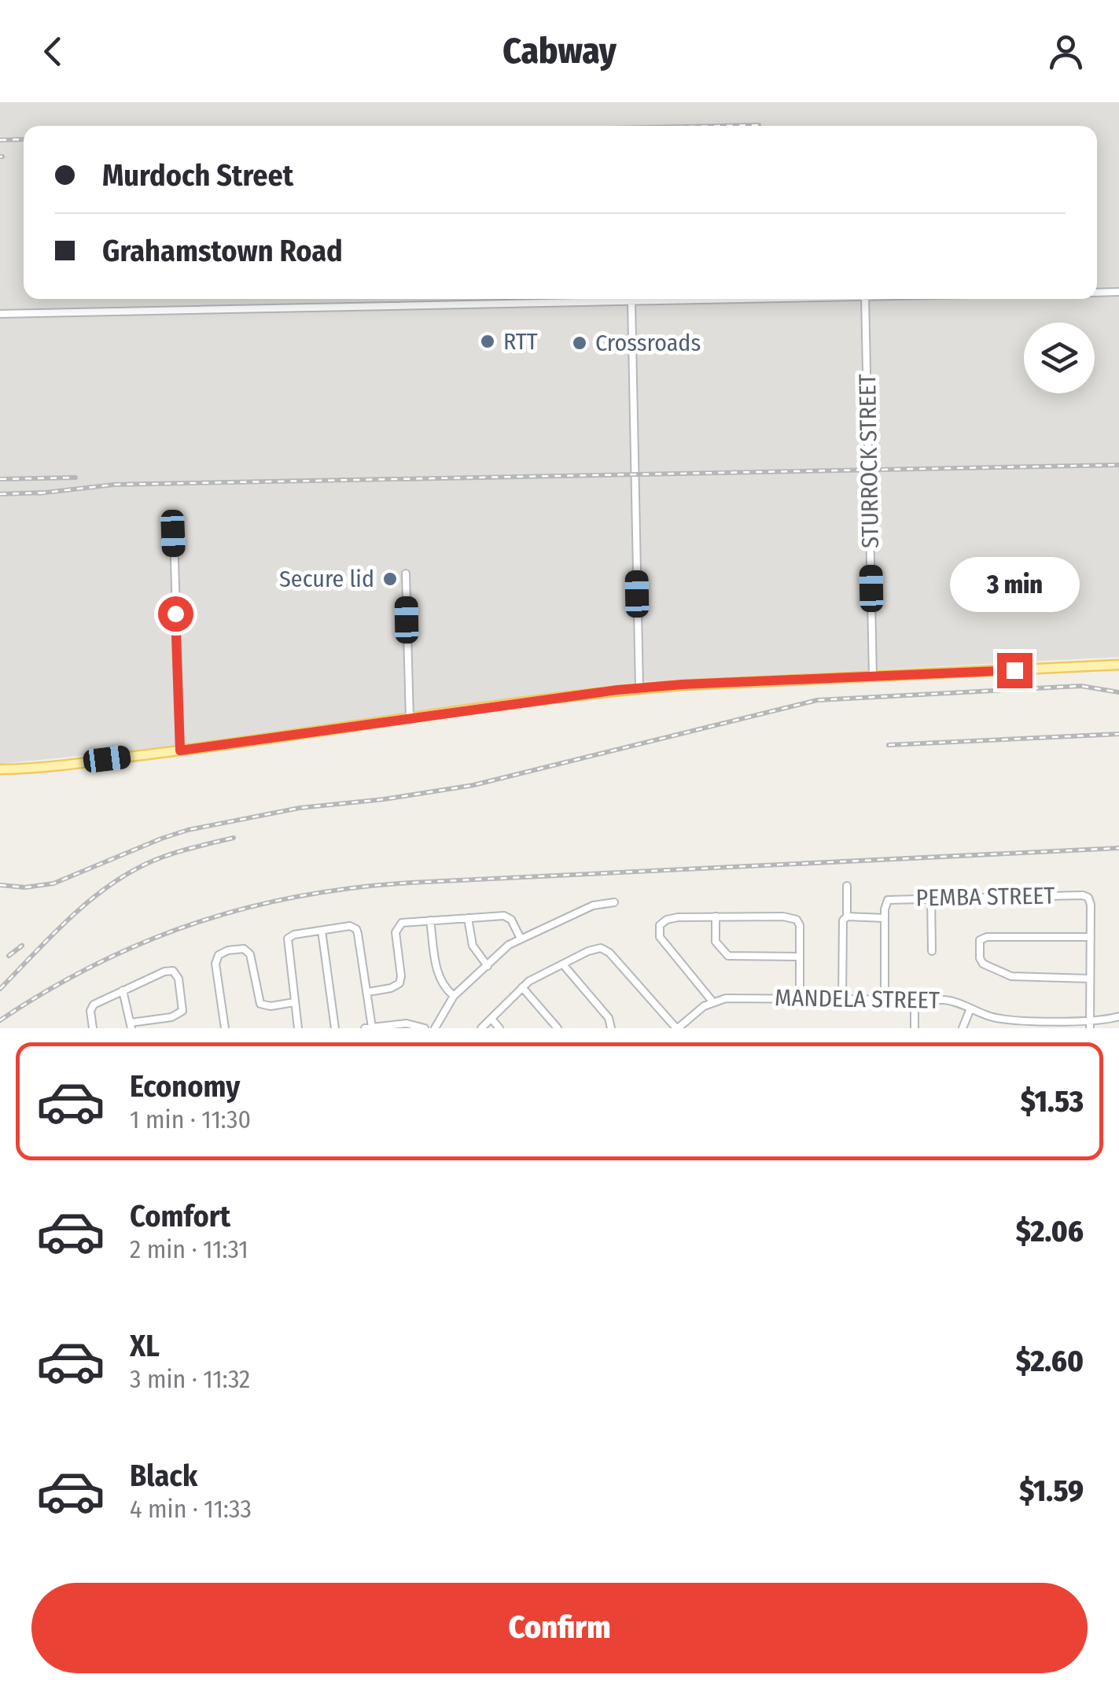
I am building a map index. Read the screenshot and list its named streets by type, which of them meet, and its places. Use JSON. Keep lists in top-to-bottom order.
{
  "streets": {
    "street": ["STURROCK STREET", "PEMBA STREET", "MANDELA STREET"]
  },
  "crossings": [
    ["PEMBA STREET", "MANDELA STREET"]
  ],
  "places": ["RTT", "Crossroads", "Secure lid"],
  "page": {
    "header": "Cabway",
    "banner": ["Murdoch Street", "Grahamstown Road"],
    "bubble": "3 min",
    "list": [
      {
        "name": "Economy",
        "note": "1 min · 11:30",
        "value": "$1.53"
      },
      {
        "name": "Comfort",
        "note": "2 min · 11:31",
        "value": "$2.06"
      },
      {
        "name": "XL",
        "note": "3 min · 11:32",
        "value": "$2.60"
      },
      {
        "name": "Black",
        "note": "4 min · 11:33",
        "value": "$1.59"
      }
    ],
    "buttons": "Confirm"
  }
}
